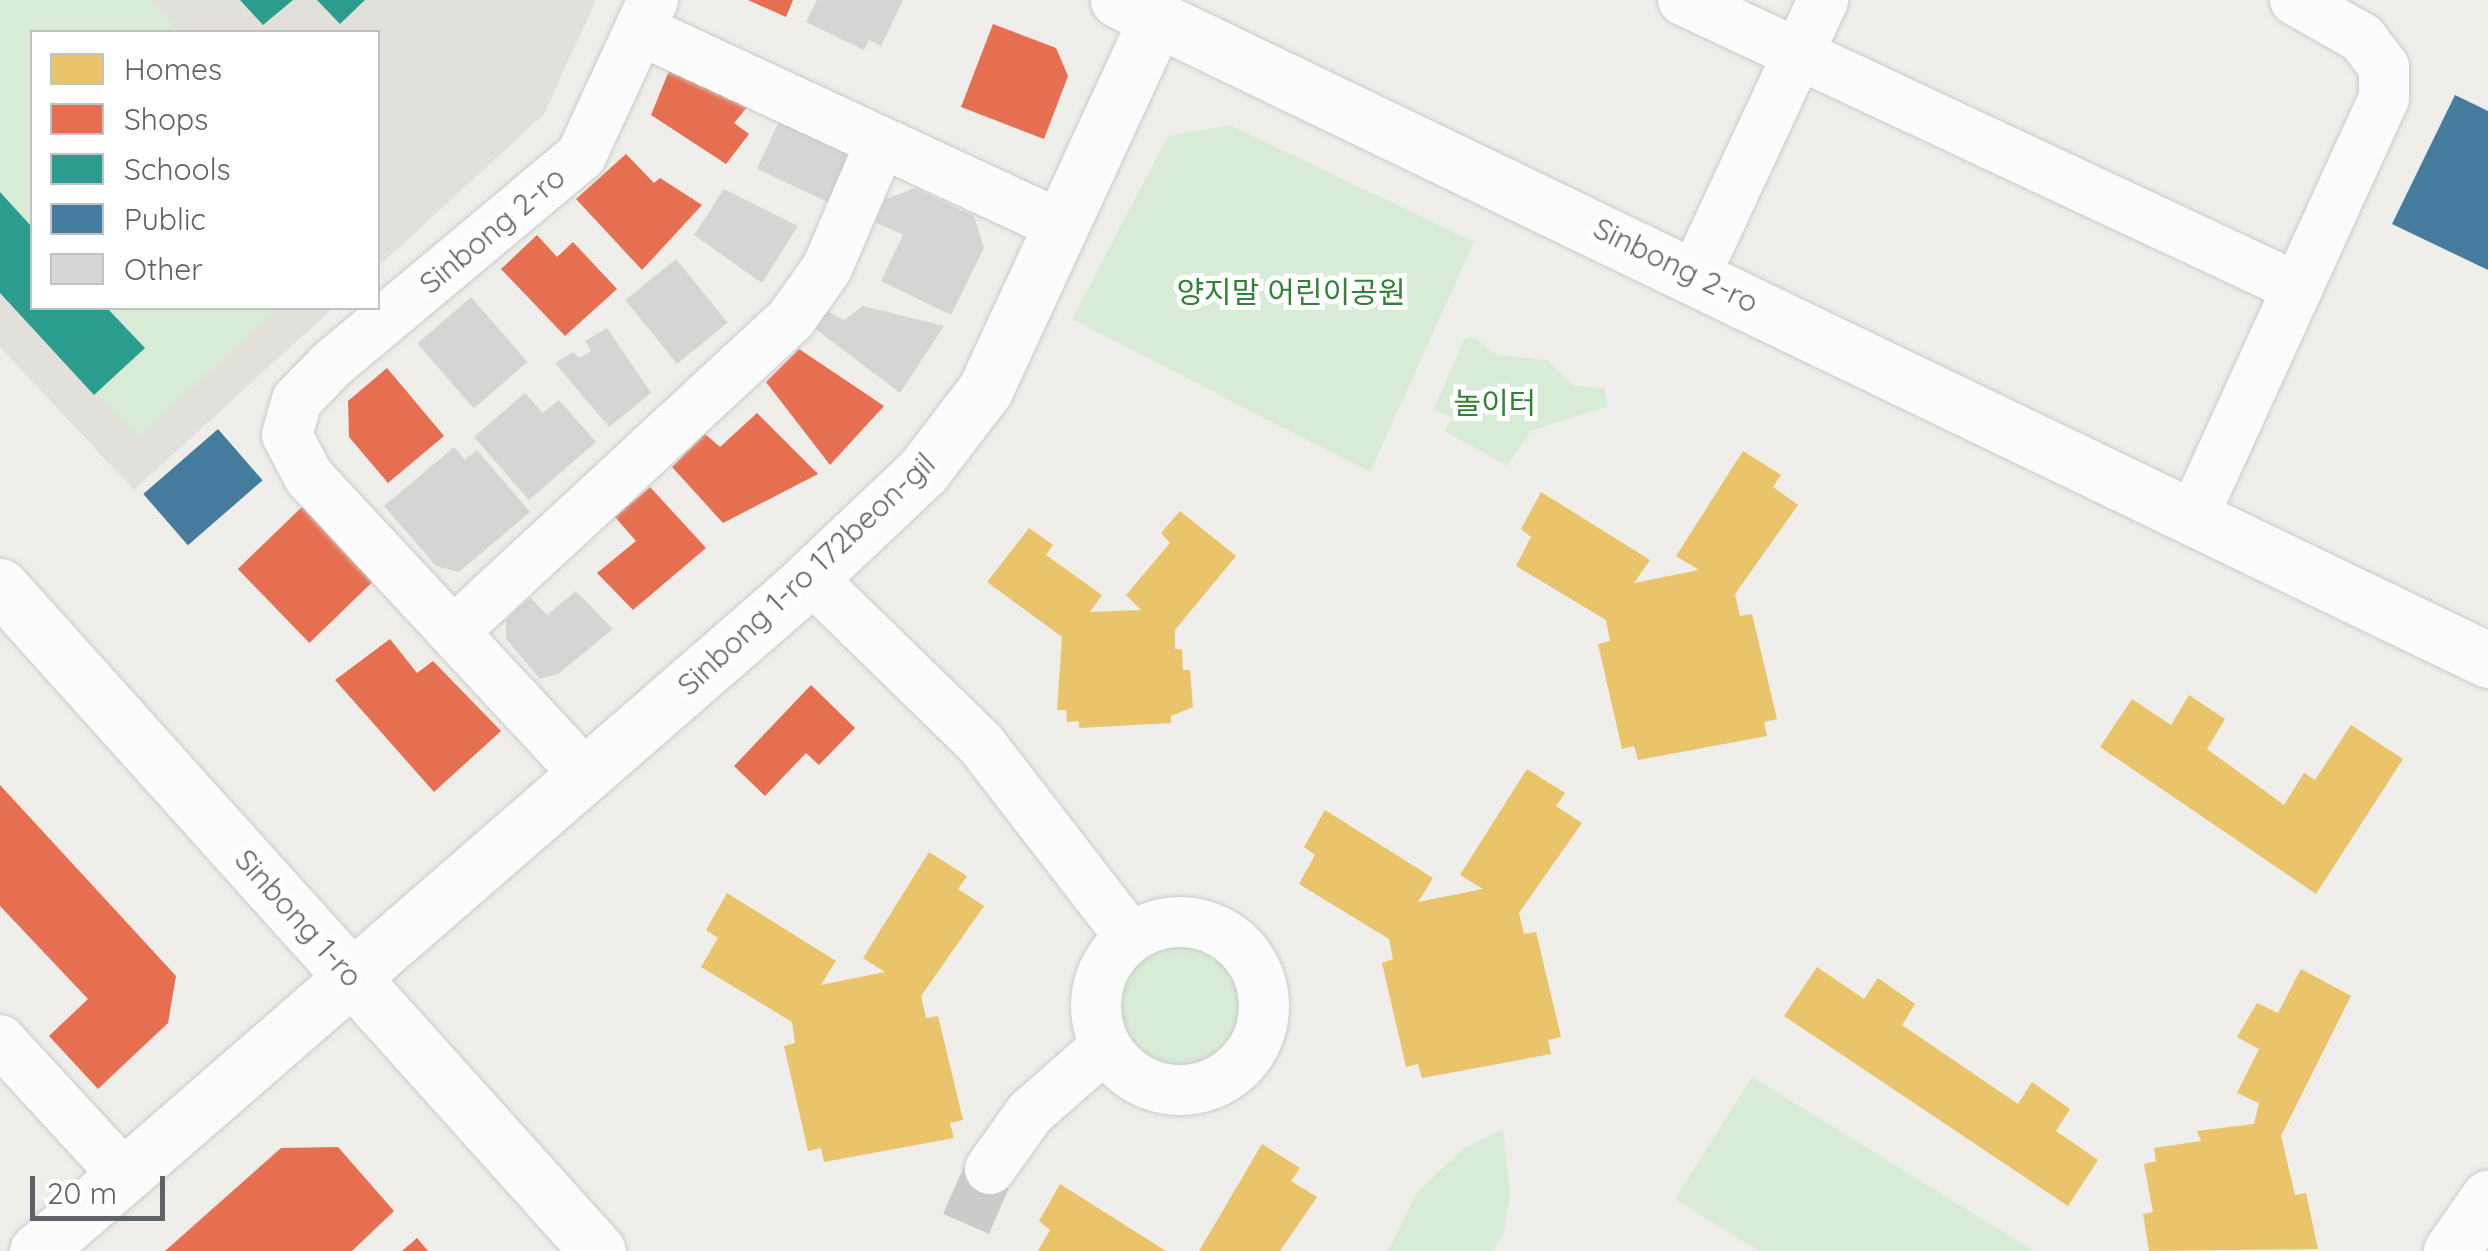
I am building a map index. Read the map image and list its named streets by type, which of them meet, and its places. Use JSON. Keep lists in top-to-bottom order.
{
  "streets": {
    "street": ["Sinbong 2-ro", "Sinbong 1-ro 172beon-gil", "Sinbong 1-ro"]
  },
  "crossings": [
    ["Sinbong 2-ro", "Sinbong 1-ro 172beon-gil"],
    ["Sinbong 1-ro 172beon-gil", "Sinbong 1-ro"]
  ],
  "parks": ["양지말 어린이공원", "놀이터"],
  "legend": [
    "Homes",
    "Shops",
    "Schools",
    "Public",
    "Other"
  ],
  "scale_bar": "20 m"
}
